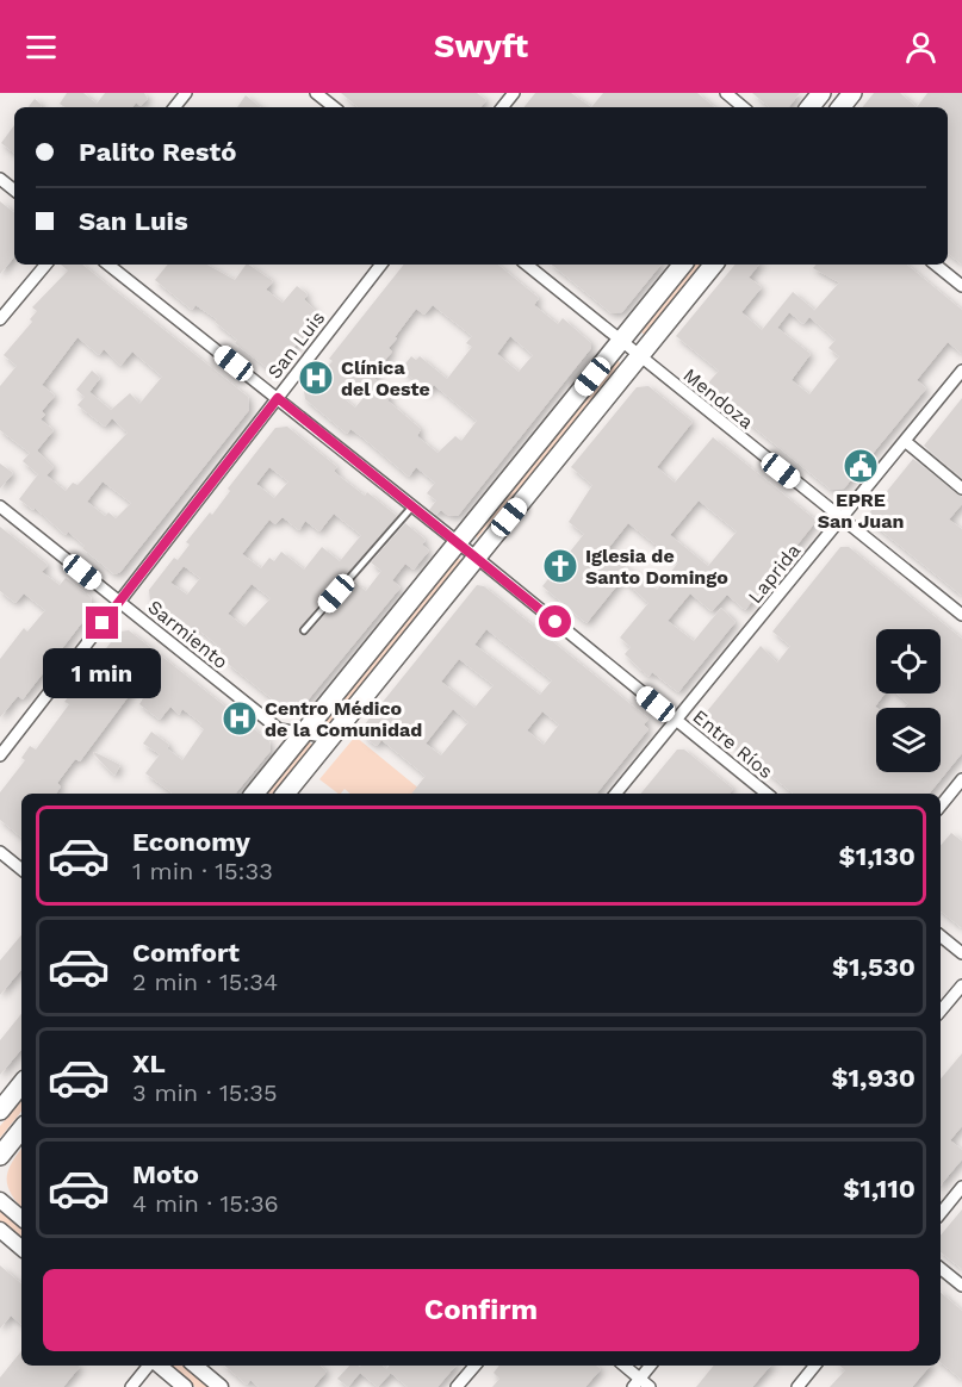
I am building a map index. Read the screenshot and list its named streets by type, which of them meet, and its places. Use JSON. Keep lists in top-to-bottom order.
{
  "streets": {
    "street": [
      "San Luis",
      "Mendoza",
      "Laprida",
      "Sarmiento",
      "Entre Ríos"
    ]
  },
  "crossings": [
    ["San Luis", "Sarmiento"],
    ["San Luis", "Entre Ríos"],
    ["Mendoza", "Laprida"],
    ["Laprida", "Entre Ríos"]
  ],
  "places": {
    "hospital": ["Clínica del Oeste", "Centro Médico de la Comunidad"],
    "public building": ["EPRE San Juan"],
    "church": ["Iglesia de Santo Domingo"]
  },
  "page": {
    "header": "Swyft",
    "banner": ["Palito Restó", "San Luis"],
    "bubble": "1 min",
    "list": [
      {
        "name": "Economy",
        "note": "1 min · 15:33",
        "value": "$1,130"
      },
      {
        "name": "Comfort",
        "note": "2 min · 15:34",
        "value": "$1,530"
      },
      {
        "name": "XL",
        "note": "3 min · 15:35",
        "value": "$1,930"
      },
      {
        "name": "Moto",
        "note": "4 min · 15:36",
        "value": "$1,110"
      }
    ],
    "buttons": "Confirm"
  }
}
